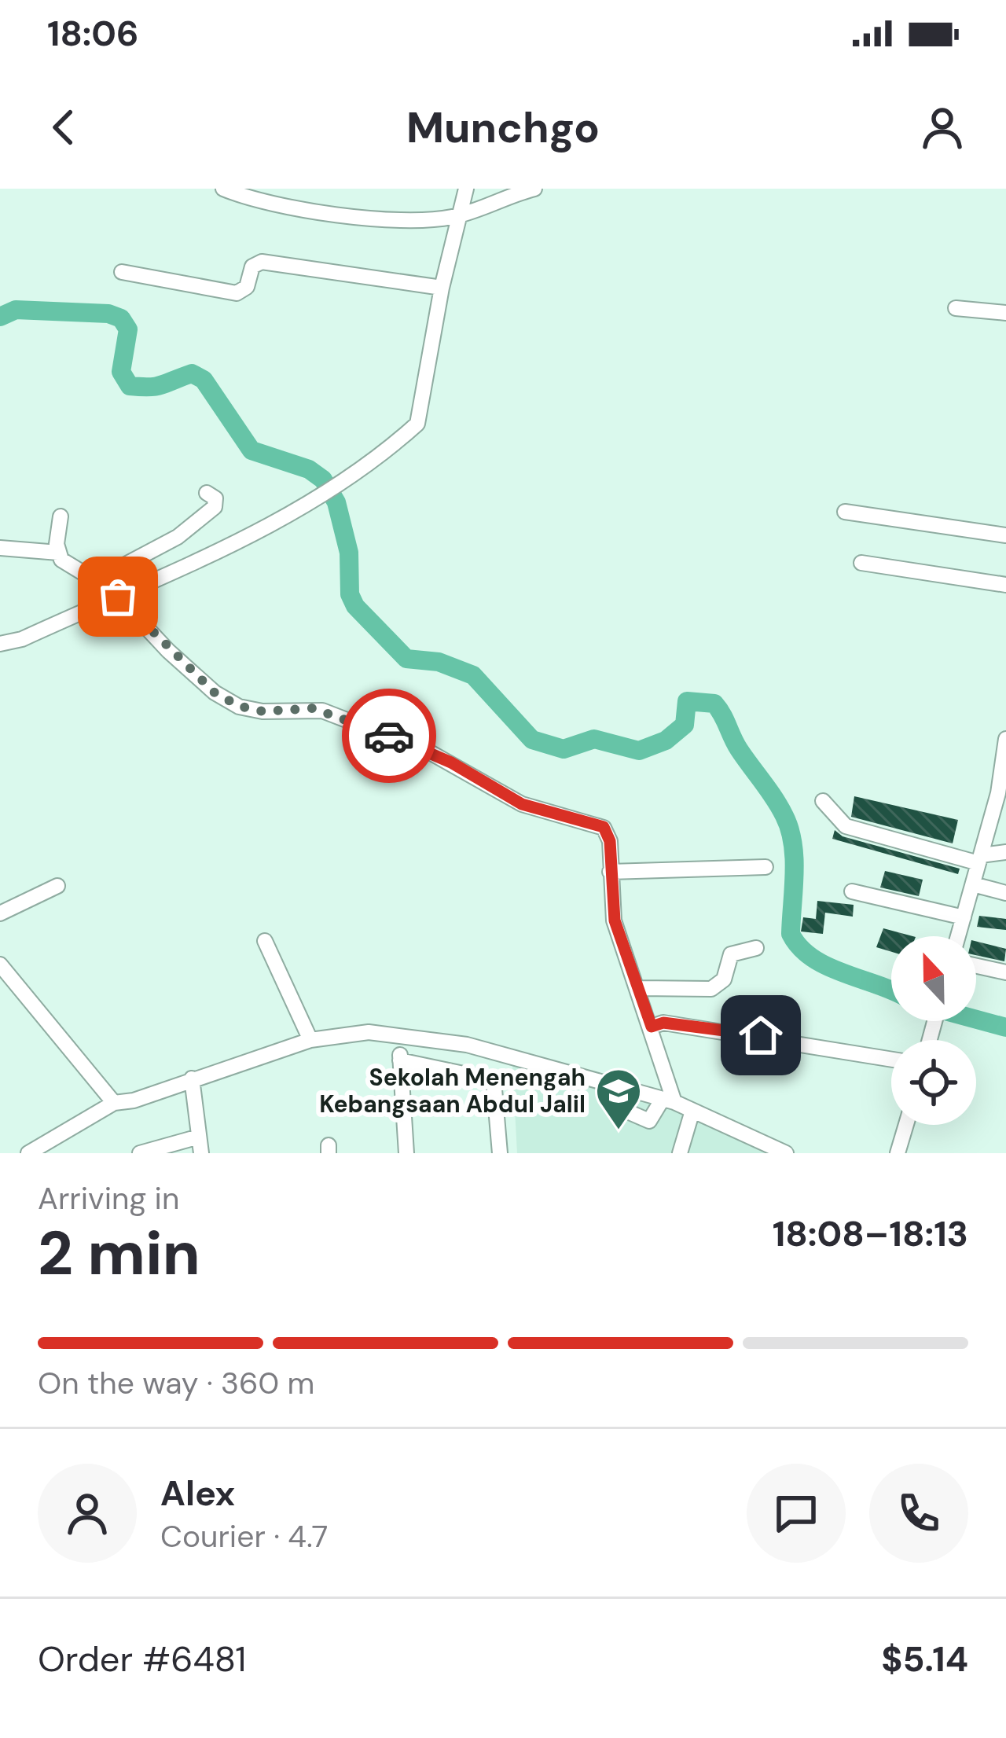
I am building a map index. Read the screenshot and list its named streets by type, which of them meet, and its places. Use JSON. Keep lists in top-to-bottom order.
{
  "places": {
    "school or university": ["Sekolah Menengah Kebangsaan Abdul Jalil"]
  },
  "north": "top",
  "page": {
    "status": "18:06",
    "header": "Munchgo",
    "heading": ["2 min", "Arriving in", "18:08–18:13"],
    "panel": [
      "Alex",
      "Courier · 4.7",
      "Order #6481",
      "$5.14"
    ],
    "bar": "On the way · 360 m"
  }
}
